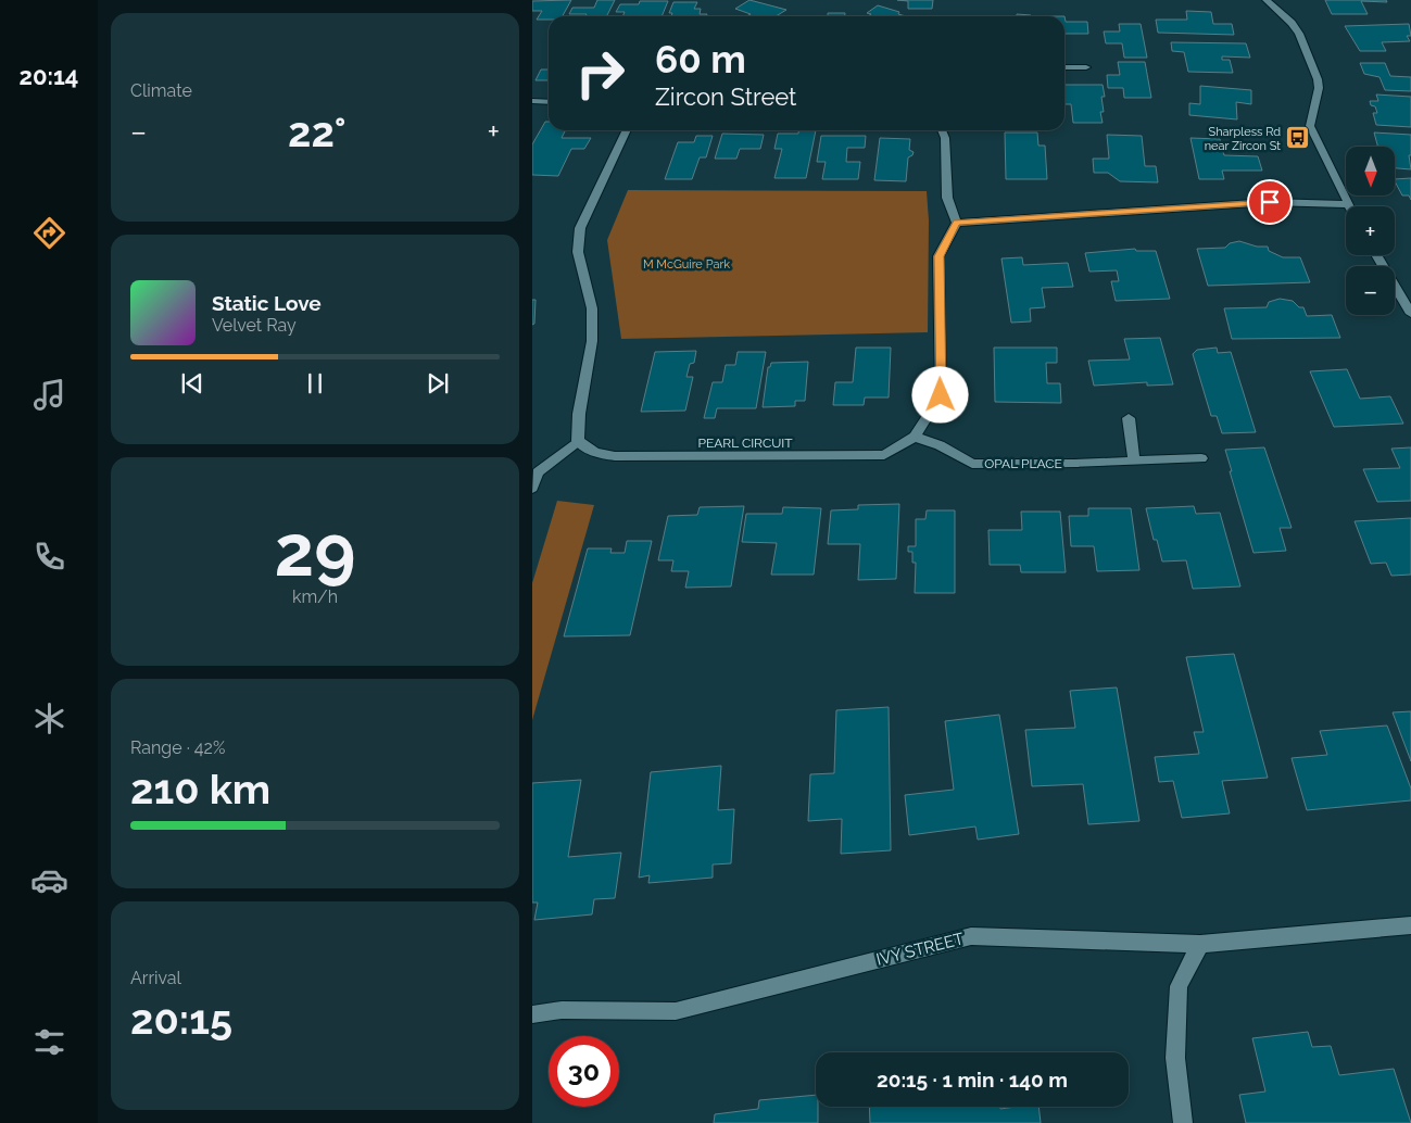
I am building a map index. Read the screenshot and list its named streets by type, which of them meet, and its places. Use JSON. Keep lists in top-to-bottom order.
{
  "streets": {
    "street": ["PEARL CIRCUIT", "OPAL PLACE", "IVY STREET"]
  },
  "crossings": [
    ["PEARL CIRCUIT", "OPAL PLACE"]
  ],
  "parks": ["M McGuire Park"],
  "places": {
    "bus stop": ["Sharpless Rd near Zircon St"]
  },
  "north": "bottom",
  "page": {
    "tabs": "20:14",
    "tile": [
      "Climate",
      ["29", "km/h"],
      ["Range · 42%", "210 km"],
      ["Arrival", "20:15"]
    ],
    "turn": ["60 m", "Zircon Street"],
    "heat": ["−", "22°", "+"],
    "map_buttons": ["+", "−"],
    "song": ["Static Love", "Velvet Ray"],
    "limit": "30",
    "trip": "20:15 · 1 min · 140 m"
  }
}
